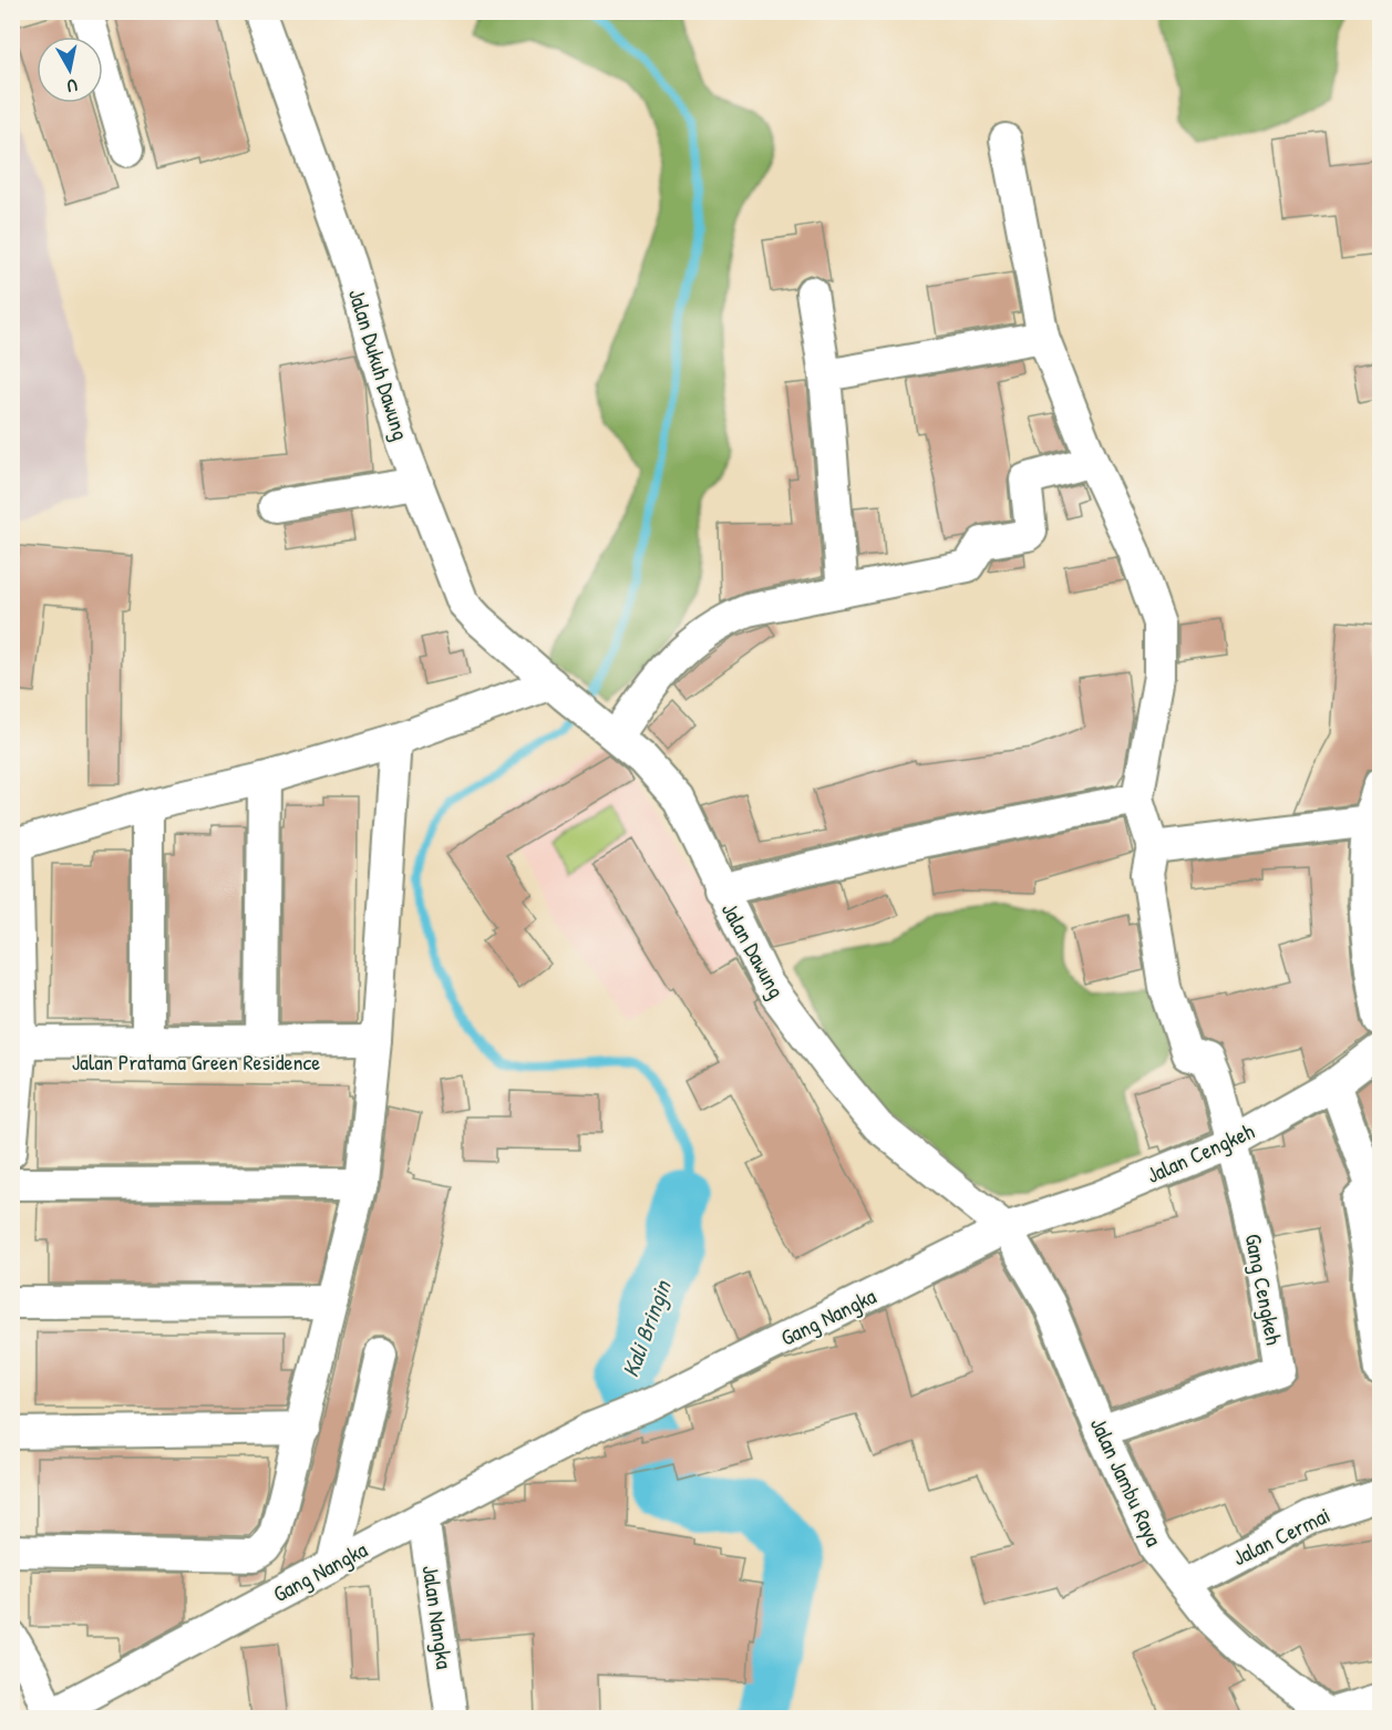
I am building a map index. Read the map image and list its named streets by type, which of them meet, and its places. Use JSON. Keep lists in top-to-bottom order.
{
  "streets": {
    "street": [
      "Jalan Dukuh Dawung",
      "Jalan Dawung",
      "Jalan Pratama Green Residence",
      "Jalan Cengkeh",
      "Gang Cengkeh",
      "Gang Nangka",
      "Jalan Jambu Raya",
      "Jalan Cermai",
      "Jalan Nangka"
    ]
  },
  "crossings": [
    ["Jalan Dukuh Dawung", "Jalan Dawung"],
    ["Jalan Dawung", "Jalan Cengkeh"],
    ["Jalan Dawung", "Gang Nangka"],
    ["Jalan Dawung", "Jalan Jambu Raya"],
    ["Jalan Cengkeh", "Gang Cengkeh"],
    ["Jalan Cengkeh", "Gang Nangka"],
    ["Jalan Cengkeh", "Jalan Jambu Raya"],
    ["Gang Cengkeh", "Jalan Jambu Raya"],
    ["Gang Nangka", "Jalan Jambu Raya"],
    ["Gang Nangka", "Jalan Nangka"],
    ["Jalan Jambu Raya", "Jalan Cermai"]
  ],
  "water": ["Kali Bringin"],
  "north": "bottom"
}
